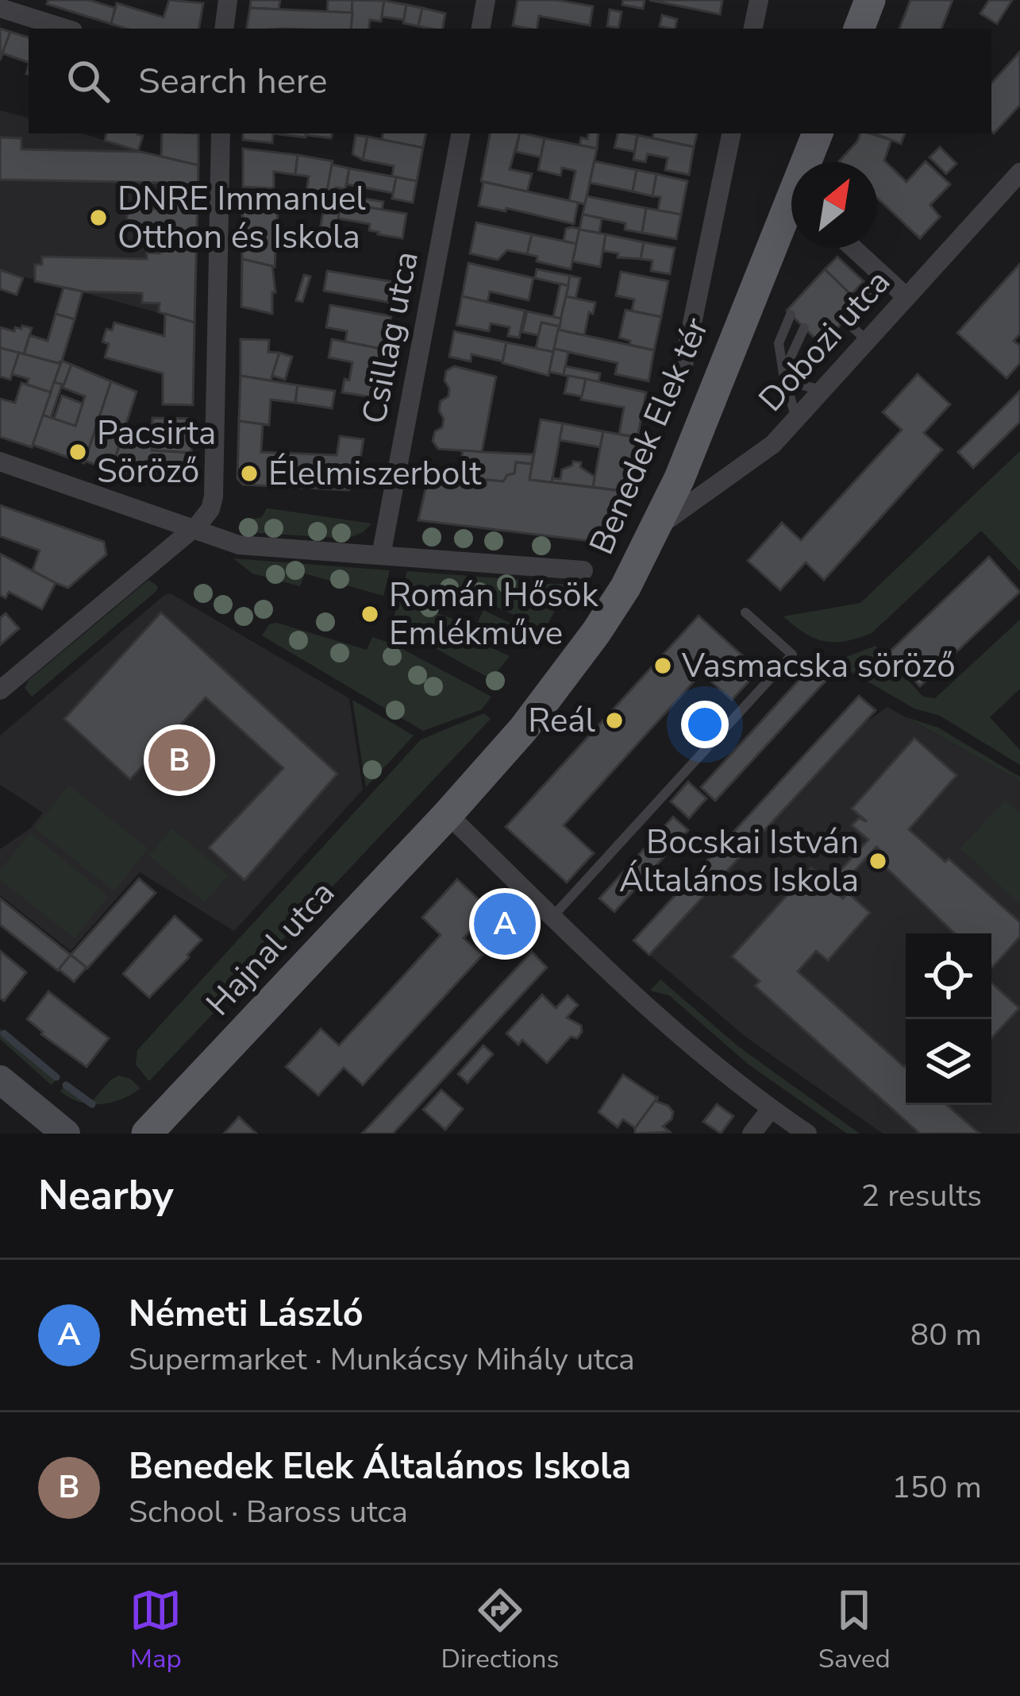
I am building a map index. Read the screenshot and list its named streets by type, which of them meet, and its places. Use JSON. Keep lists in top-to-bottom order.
{
  "streets": {
    "main road": ["Benedek Elek tér", "Hajnal utca"],
    "street": ["Csillag utca", "Dobozi utca"]
  },
  "crossings": [
    ["Dobozi utca", "Benedek Elek tér"],
    ["Benedek Elek tér", "Hajnal utca"]
  ],
  "places": [
    "DNRE Immanuel Otthon és Iskola",
    "Pacsirta Söröző",
    "Élelmiszerbolt",
    "Román Hősök Emlékműve",
    "Vasmacska söröző",
    "Reál",
    "Bocskai István Általános Iskola"
  ],
  "north": "top right",
  "page": {
    "search": "Search here",
    "pins": ["B", "A"],
    "heading": ["Nearby", "2 results"],
    "list": [
      {
        "mark": "A",
        "name": "Németi László",
        "note": "Supermarket · Munkácsy Mihály utca",
        "value": "80 m"
      },
      {
        "mark": "B",
        "name": "Benedek Elek Általános Iskola",
        "note": "School · Baross utca",
        "value": "150 m"
      }
    ],
    "nav": ["Map", "Directions", "Saved"]
  }
}
